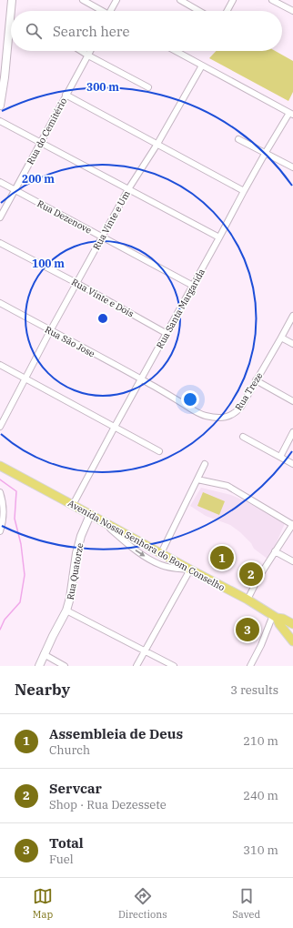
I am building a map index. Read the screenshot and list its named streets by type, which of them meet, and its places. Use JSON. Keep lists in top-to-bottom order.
{
  "streets": {
    "main road": ["Avenida Nossa Senhora do Bom Conselho"],
    "street": [
      "Rua do Cemitério",
      "Rua Dezenove",
      "Rua Vinte e Um",
      "Rua Vinte e Dois",
      "Rua Santa Margarida",
      "Rua São Jose",
      "Rua Treze",
      "Rua Quatorze"
    ]
  },
  "crossings": [
    ["Rua do Cemitério", "Rua Dezenove"],
    ["Rua Dezenove", "Rua Vinte e Um"],
    ["Rua Dezenove", "Rua Santa Margarida"],
    ["Rua Vinte e Um", "Rua Vinte e Dois"],
    ["Rua Vinte e Um", "Rua São Jose"],
    ["Rua Vinte e Dois", "Rua Santa Margarida"],
    ["Rua Santa Margarida", "Rua São Jose"],
    ["Rua Santa Margarida", "Rua Treze"],
    ["Rua Santa Margarida", "Avenida Nossa Senhora do Bom Conselho"],
    ["Rua São Jose", "Rua Treze"],
    ["Avenida Nossa Senhora do Bom Conselho", "Rua Quatorze"]
  ],
  "page": {
    "search": "Search here",
    "pins": ["1", "2", "3"],
    "heading": ["Nearby", "3 results"],
    "list": [
      {
        "mark": "1",
        "name": "Assembleia de Deus",
        "note": "Church",
        "value": "210 m"
      },
      {
        "mark": "2",
        "name": "Servcar",
        "note": "Shop · Rua Dezessete",
        "value": "240 m"
      },
      {
        "mark": "3",
        "name": "Total",
        "note": "Fuel",
        "value": "310 m"
      }
    ],
    "nav": ["Map", "Directions", "Saved"]
  },
  "rings": ["300 m", "200 m", "100 m"]
}
